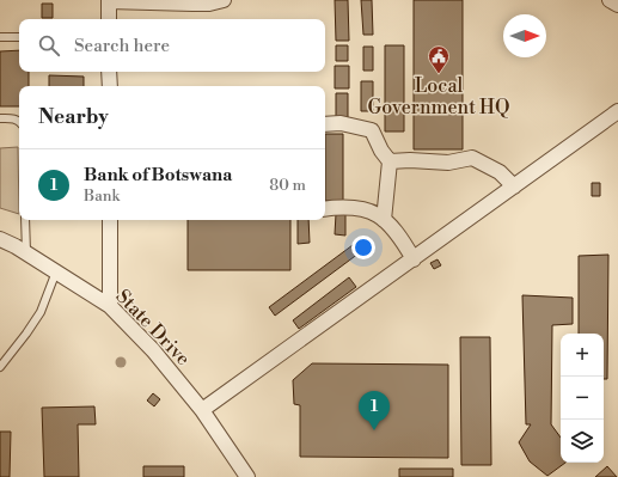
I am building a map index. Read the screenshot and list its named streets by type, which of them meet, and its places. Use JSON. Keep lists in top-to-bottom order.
{
  "streets": {
    "street": ["State Drive"]
  },
  "places": {
    "public building": ["Local Government HQ"]
  },
  "north": "right",
  "page": {
    "search": "Search here",
    "heading": "Nearby",
    "list": [
      {
        "mark": "1",
        "name": "Bank of Botswana",
        "note": "Bank",
        "value": "80 m"
      }
    ],
    "map_buttons": ["+", "−"],
    "pins": "1"
  }
}
